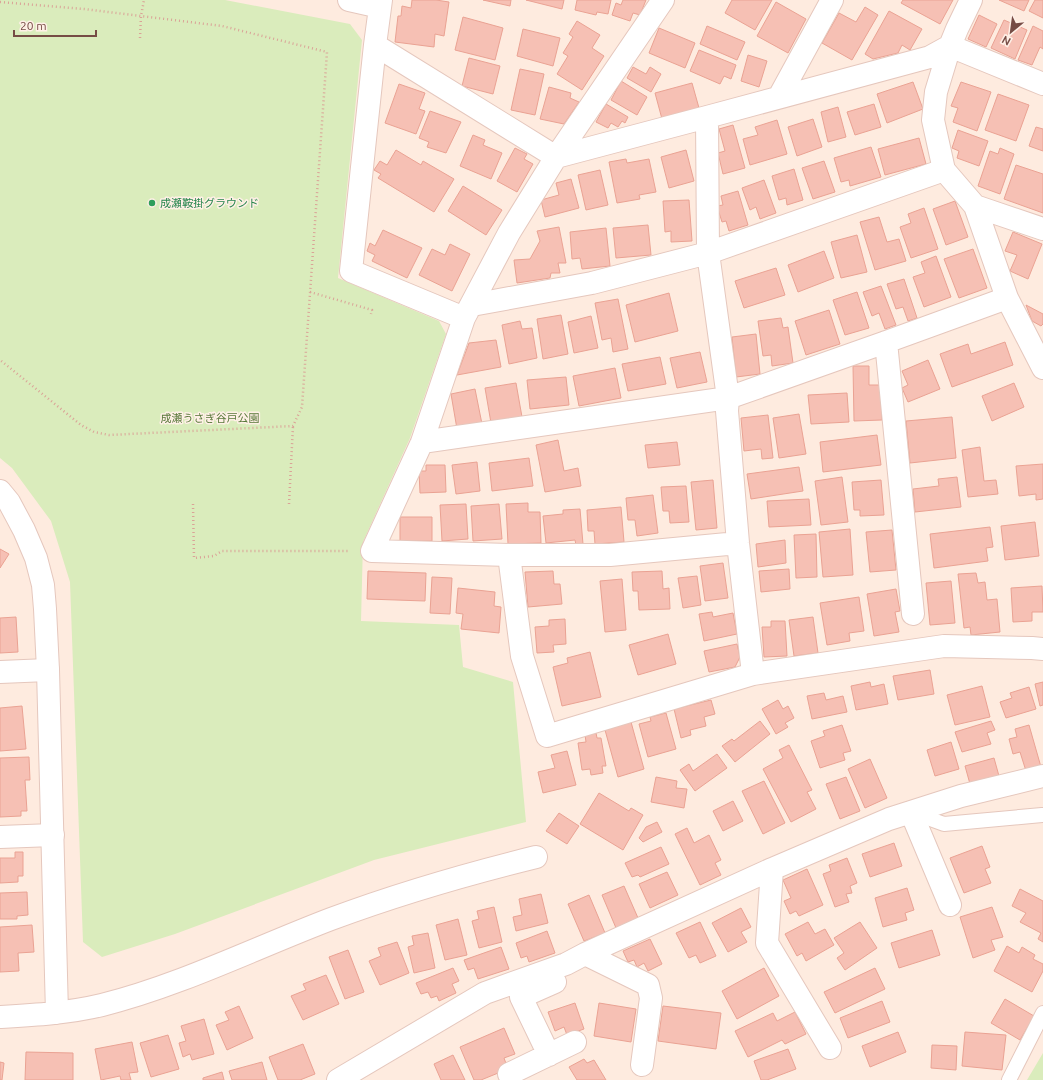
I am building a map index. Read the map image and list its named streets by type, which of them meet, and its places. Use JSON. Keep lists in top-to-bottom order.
{
  "parks": ["成瀬うさぎ谷戸公園"],
  "places": ["成瀬鞍掛グラウンド"],
  "scale_bar": "20 m",
  "north": "bottom left"
}
